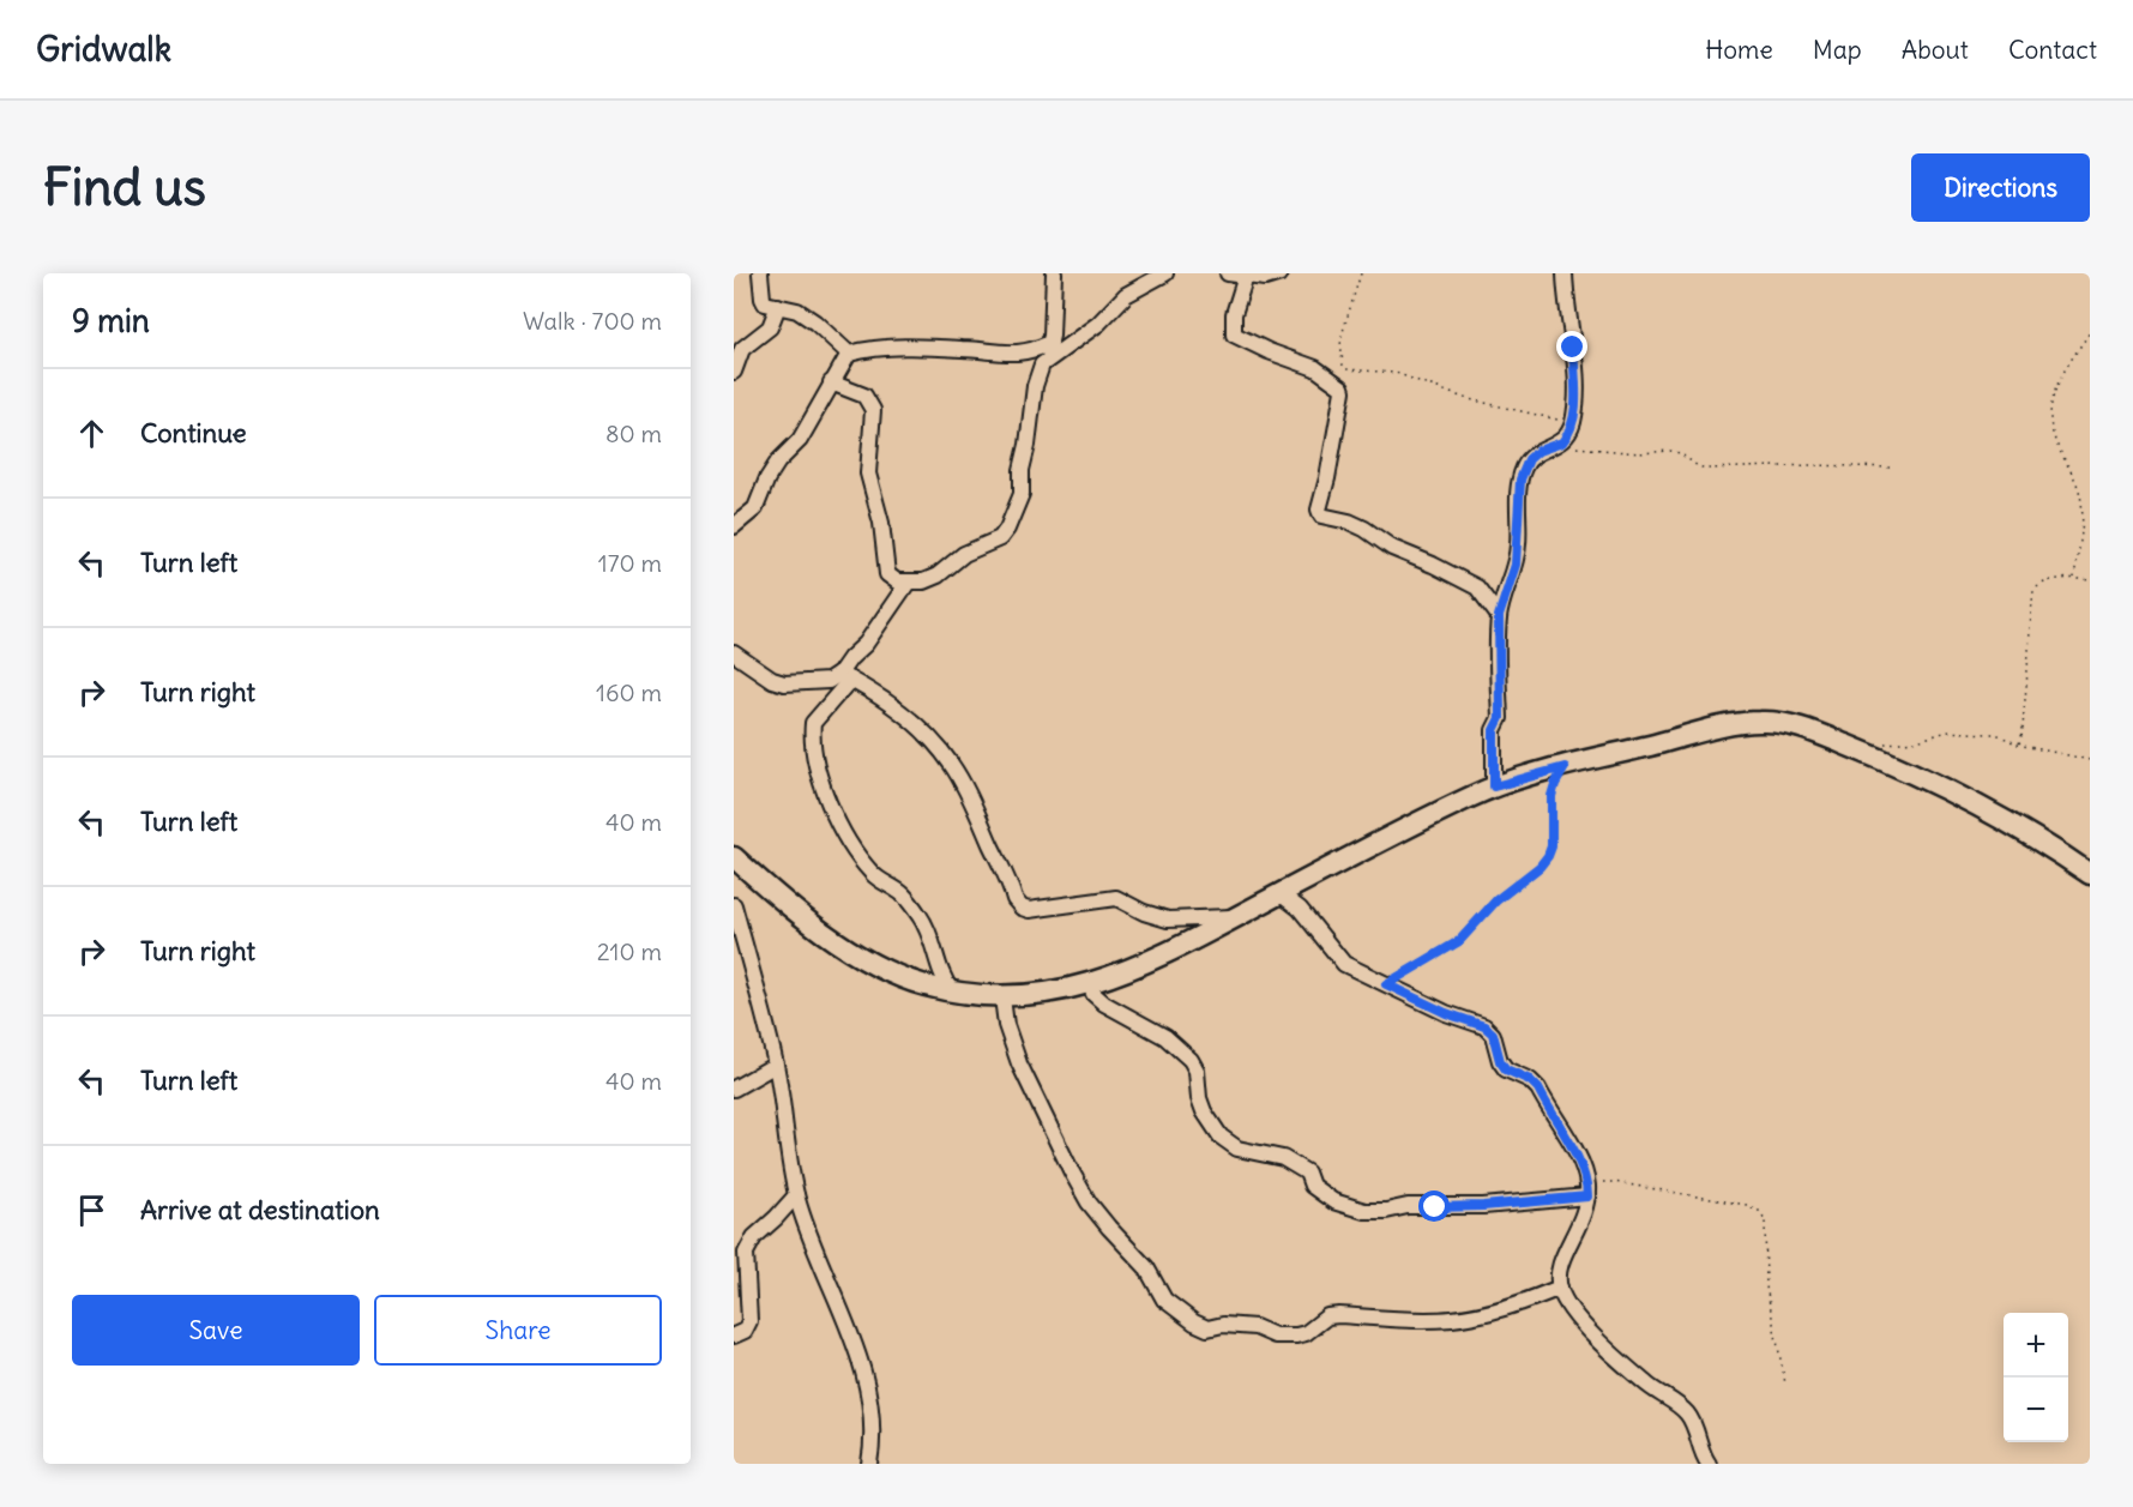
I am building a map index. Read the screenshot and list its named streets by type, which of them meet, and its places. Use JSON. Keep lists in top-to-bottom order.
{
  "page": {
    "header": "Gridwalk",
    "nav": [
      "Home",
      "Map",
      "About",
      "Contact"
    ],
    "buttons": [
      "Directions",
      ["Save", "Share"]
    ],
    "title": "Find us",
    "heading": ["9 min", "Walk · 700 m"],
    "list": [
      ["Continue", "80 m"],
      ["Turn left", "170 m"],
      ["Turn right", "160 m"],
      ["Turn left", "40 m"],
      ["Turn right", "210 m"],
      ["Turn left", "40 m"],
      "Arrive at destination"
    ],
    "map_buttons": ["+", "−"]
  }
}
